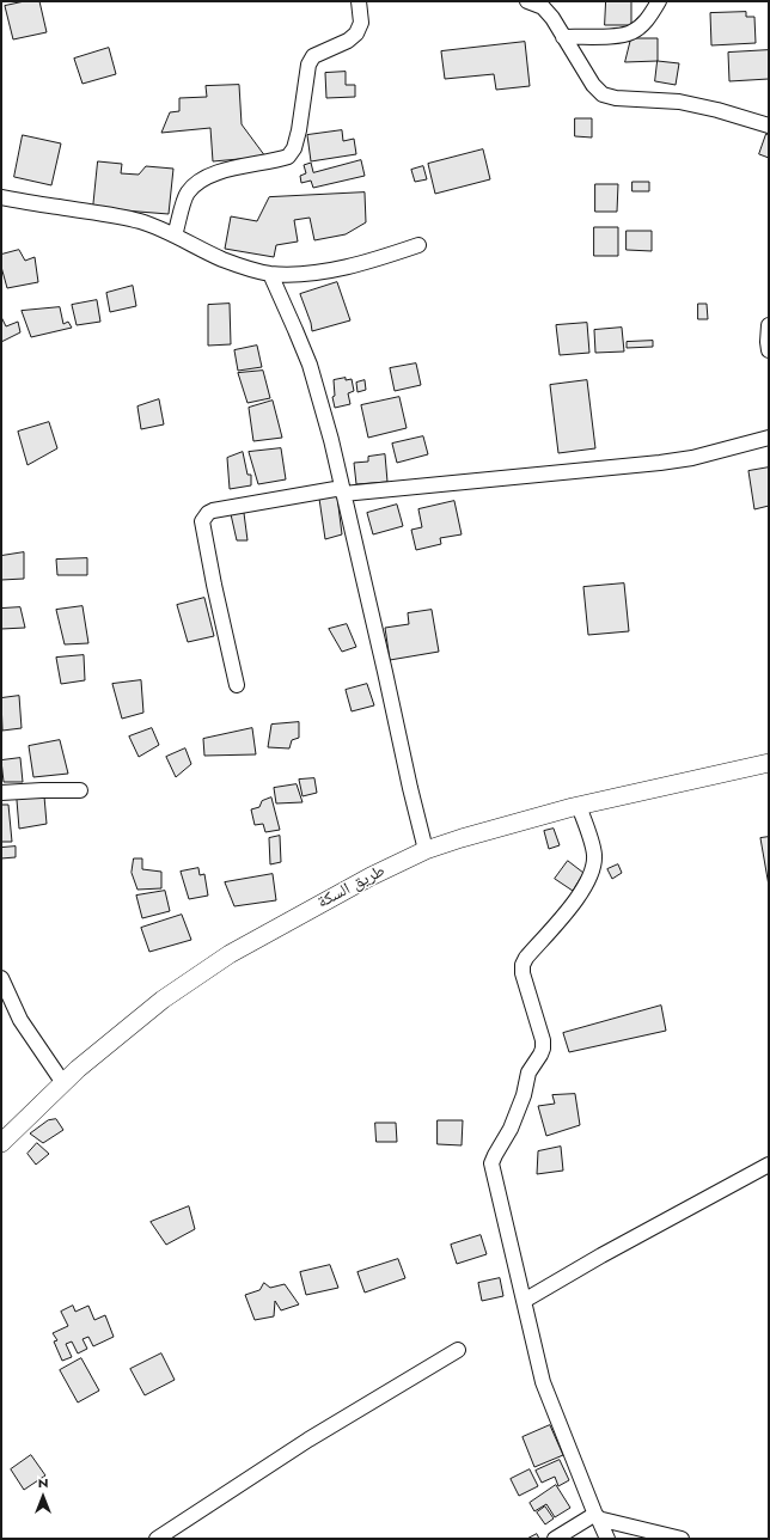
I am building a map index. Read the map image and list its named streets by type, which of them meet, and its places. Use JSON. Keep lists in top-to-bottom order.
{
  "streets": {
    "main road": ["طريق السكة"]
  },
  "north": "top"
}
